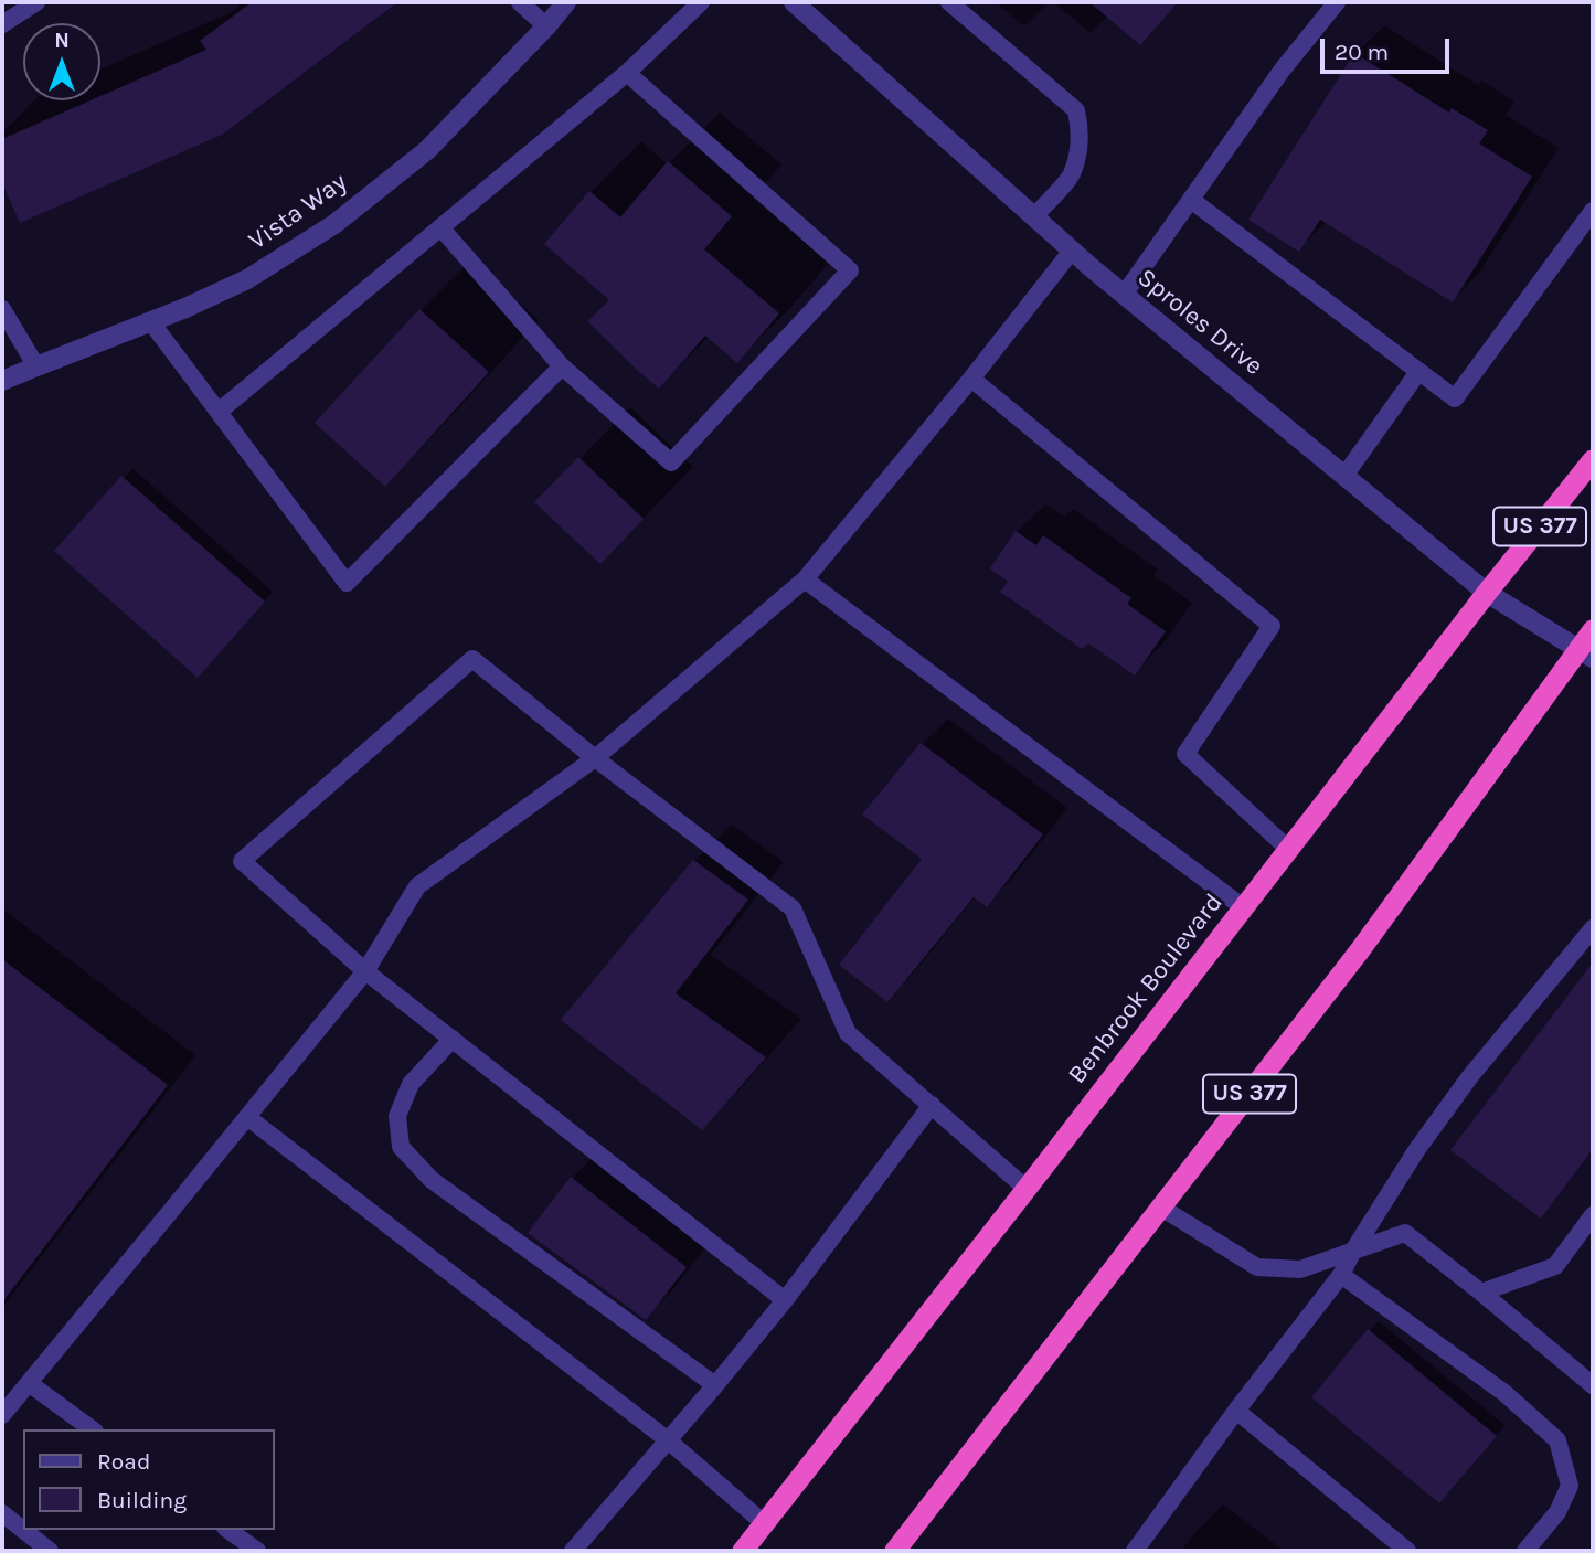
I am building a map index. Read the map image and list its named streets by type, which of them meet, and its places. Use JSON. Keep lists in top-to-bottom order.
{
  "streets": {
    "highway": ["US 377", "Benbrook Boulevard"],
    "street": ["Vista Way", "Sproles Drive"]
  },
  "crossings": [
    ["Sproles Drive", "US 377"],
    ["Sproles Drive", "Benbrook Boulevard"]
  ],
  "legend": ["Road", "Building"],
  "scale_bar": "20 m",
  "north": "top"
}
